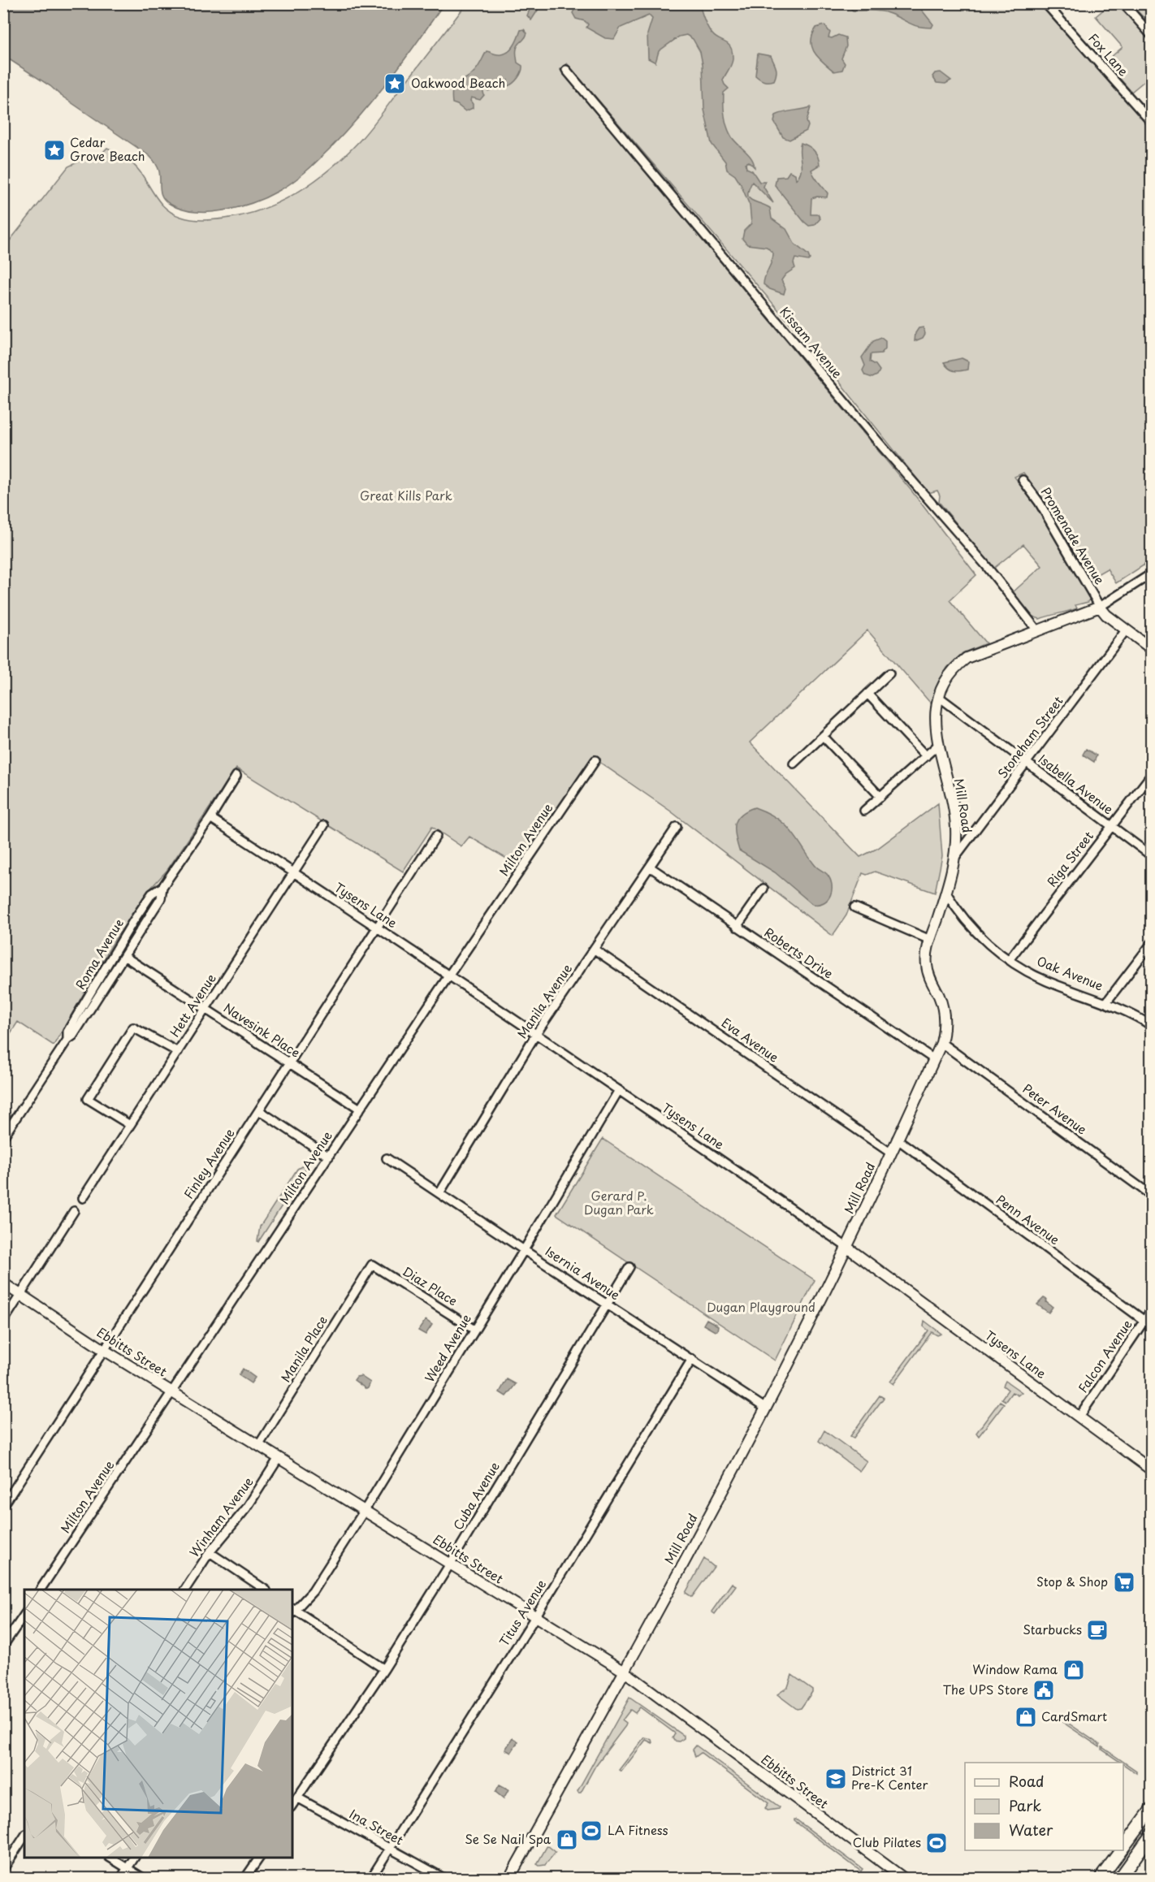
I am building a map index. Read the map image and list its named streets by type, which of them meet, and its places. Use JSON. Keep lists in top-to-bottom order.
{
  "streets": {
    "street": [
      "Fox Lane",
      "Kissam Avenue",
      "Promenade Avenue",
      "Stoneham Street",
      "Isabella Avenue",
      "Mill Road",
      "Milton Avenue",
      "Riga Street",
      "Tysens Lane",
      "Roberts Drive",
      "Roma Avenue",
      "Oak Avenue",
      "Manila Avenue",
      "Hett Avenue",
      "Navesink Place",
      "Eva Avenue",
      "Peter Avenue",
      "Finley Avenue",
      "Penn Avenue",
      "Isernia Avenue",
      "Diaz Place",
      "Weed Avenue",
      "Manila Place",
      "Ebbitts Street",
      "Falcon Avenue",
      "Cuba Avenue",
      "Winham Avenue",
      "Titus Avenue",
      "Ina Street"
    ]
  },
  "crossings": [
    ["Kissam Avenue", "Mill Road"],
    ["Promenade Avenue", "Mill Road"],
    ["Stoneham Street", "Isabella Avenue"],
    ["Stoneham Street", "Mill Road"],
    ["Isabella Avenue", "Mill Road"],
    ["Isabella Avenue", "Riga Street"],
    ["Mill Road", "Tysens Lane"],
    ["Mill Road", "Roberts Drive"],
    ["Mill Road", "Oak Avenue"],
    ["Mill Road", "Eva Avenue"],
    ["Mill Road", "Peter Avenue"],
    ["Mill Road", "Penn Avenue"],
    ["Mill Road", "Isernia Avenue"],
    ["Mill Road", "Ebbitts Street"],
    ["Milton Avenue", "Tysens Lane"],
    ["Milton Avenue", "Navesink Place"],
    ["Milton Avenue", "Ebbitts Street"],
    ["Riga Street", "Oak Avenue"],
    ["Tysens Lane", "Roma Avenue"],
    ["Tysens Lane", "Manila Avenue"],
    ["Tysens Lane", "Hett Avenue"],
    ["Tysens Lane", "Finley Avenue"],
    ["Tysens Lane", "Weed Avenue"],
    ["Tysens Lane", "Falcon Avenue"],
    ["Roberts Drive", "Manila Avenue"],
    ["Roma Avenue", "Navesink Place"],
    ["Manila Avenue", "Eva Avenue"],
    ["Manila Avenue", "Isernia Avenue"],
    ["Hett Avenue", "Navesink Place"],
    ["Navesink Place", "Finley Avenue"],
    ["Finley Avenue", "Ebbitts Street"],
    ["Penn Avenue", "Falcon Avenue"],
    ["Isernia Avenue", "Weed Avenue"],
    ["Isernia Avenue", "Cuba Avenue"],
    ["Isernia Avenue", "Titus Avenue"],
    ["Diaz Place", "Weed Avenue"],
    ["Diaz Place", "Manila Place"],
    ["Weed Avenue", "Ebbitts Street"],
    ["Manila Place", "Ebbitts Street"],
    ["Ebbitts Street", "Cuba Avenue"],
    ["Ebbitts Street", "Winham Avenue"],
    ["Ebbitts Street", "Titus Avenue"],
    ["Cuba Avenue", "Ina Street"],
    ["Titus Avenue", "Ina Street"]
  ],
  "parks": ["Great Kills Park", "Gerard P. Dugan Park", "Dugan Playground"],
  "places": {
    "place": ["Oakwood Beach", "Cedar Grove Beach"],
    "supermarket": ["Stop & Shop"],
    "cafe": ["Starbucks"],
    "shop": ["Window Rama", "CardSmart", "Se Se Nail Spa"],
    "public building": ["The UPS Store"],
    "school or university": ["District 31 Pre-K Center"],
    "sports": ["LA Fitness", "Club Pilates"]
  },
  "legend": ["Road", "Park", "Water"]
}
